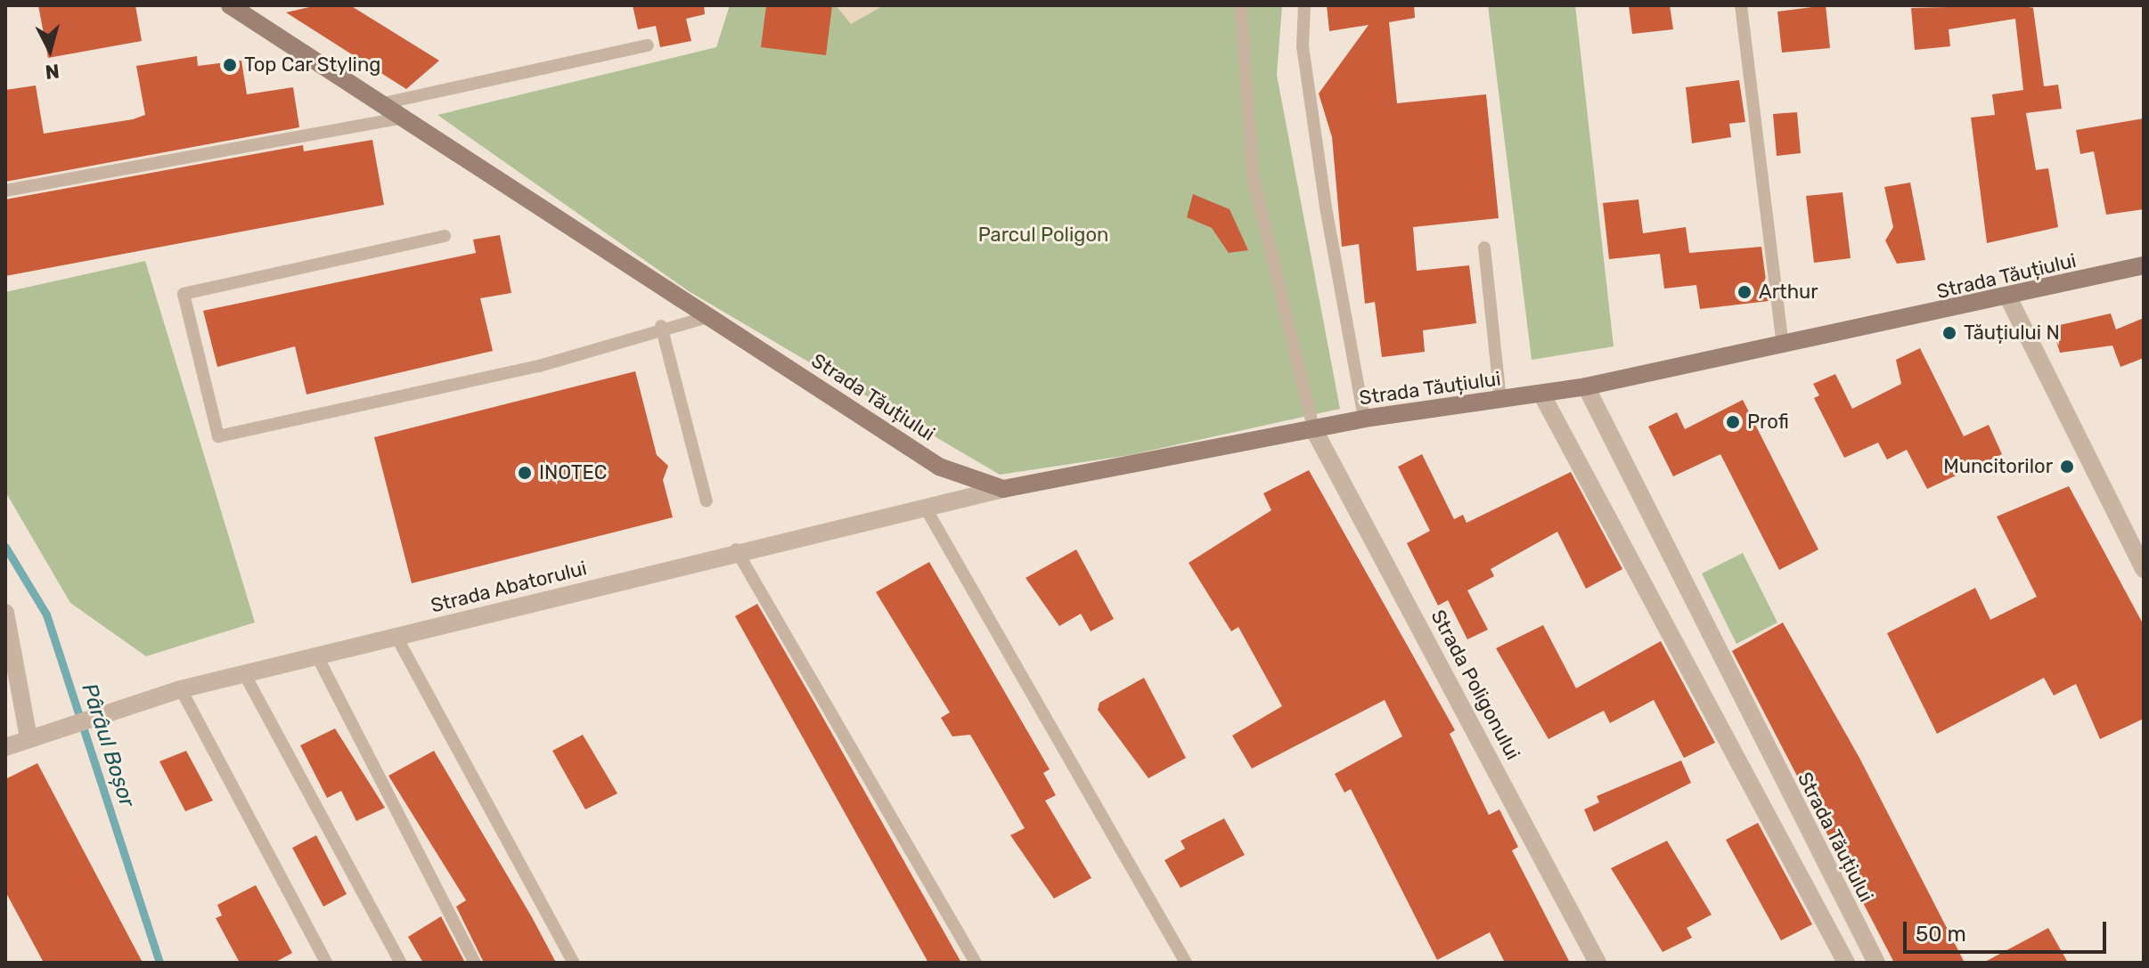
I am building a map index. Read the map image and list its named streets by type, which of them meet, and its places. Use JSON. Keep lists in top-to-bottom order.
{
  "streets": {
    "main road": ["Strada Tăuțiului"],
    "street": ["Strada Abatorului", "Strada Poligonului"]
  },
  "crossings": [
    ["Strada Tăuțiului", "Strada Abatorului"],
    ["Strada Tăuțiului", "Strada Poligonului"]
  ],
  "water": ["Pârâul Boșor"],
  "parks": ["Parcul Poligon"],
  "places": [
    "Top Car Styling",
    "Arthur",
    "Tăuțiului N",
    "Profi",
    "Muncitorilor",
    "INOTEC"
  ],
  "scale_bar": "50 m",
  "north": "bottom"
}
